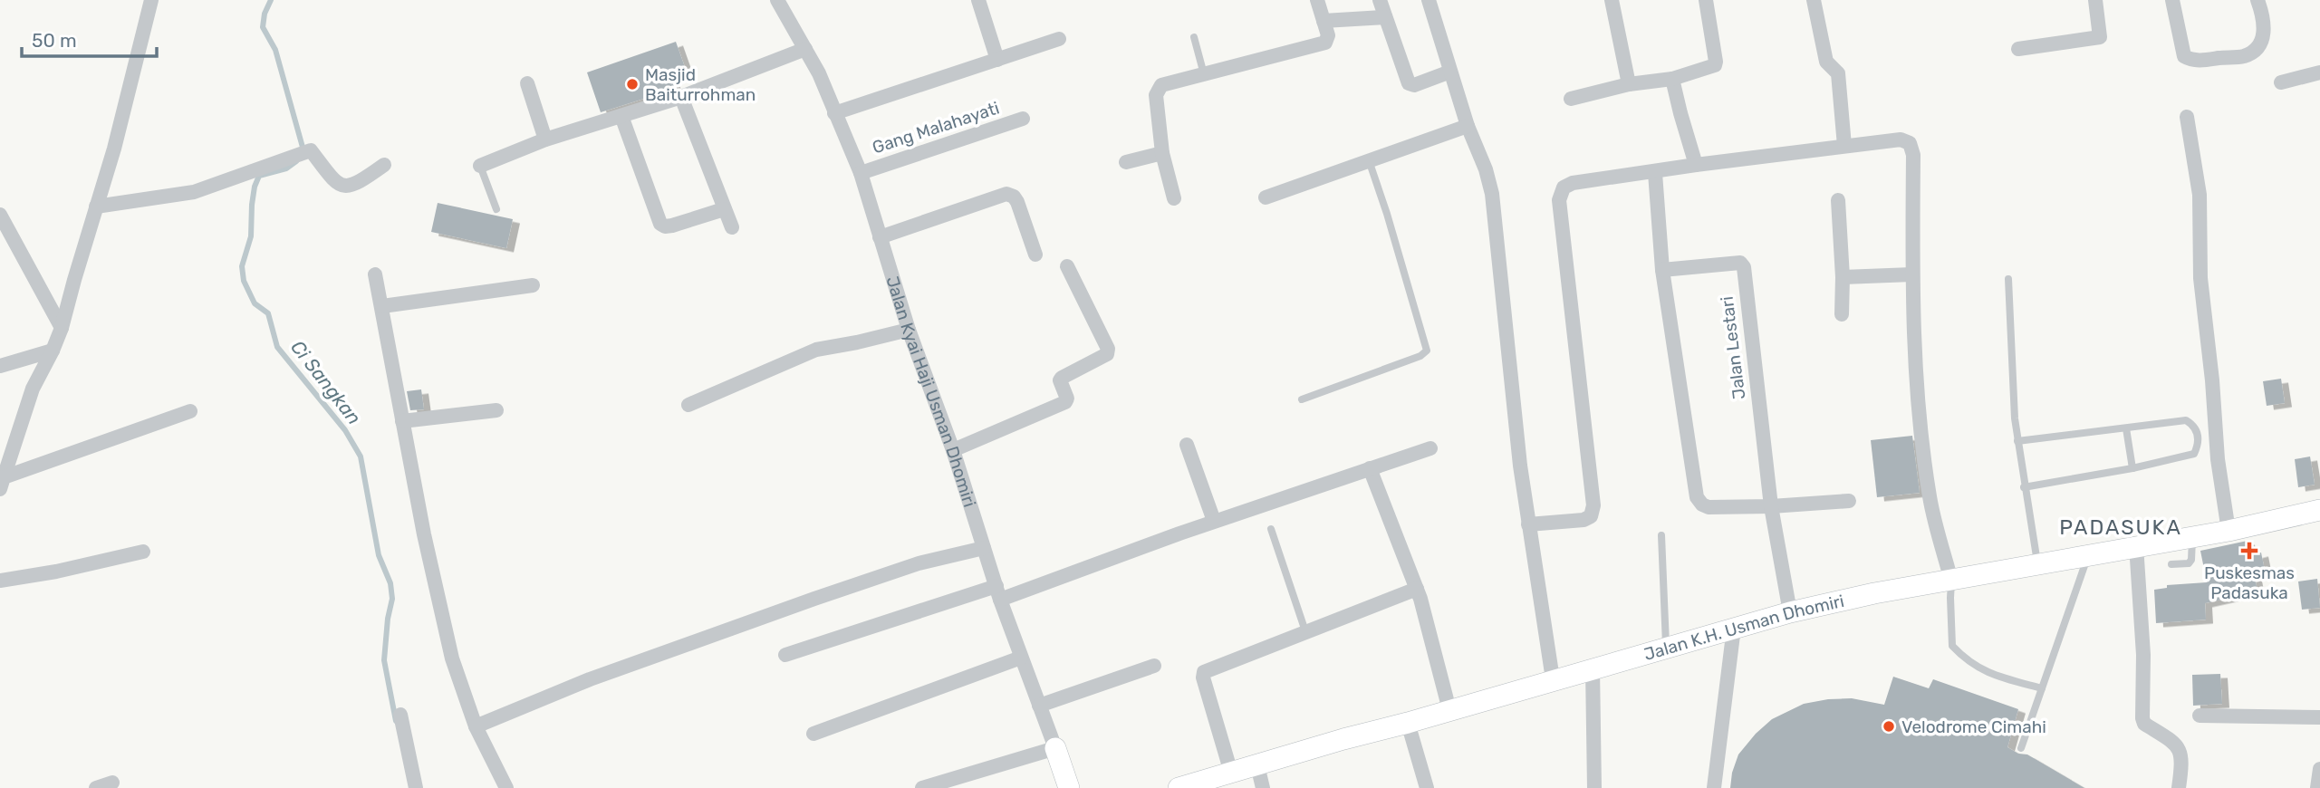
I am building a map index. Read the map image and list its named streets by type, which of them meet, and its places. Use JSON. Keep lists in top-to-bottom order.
{
  "streets": {
    "main road": ["Jalan Kyai Haji Usman Dhomiri", "Jalan K.H. Usman Dhomiri"],
    "street": ["Gang Malahayati", "Jalan Lestari"]
  },
  "crossings": [
    ["Gang Malahayati", "Jalan Kyai Haji Usman Dhomiri"]
  ],
  "districts": ["PADASUKA"],
  "water": ["Ci Sangkan"],
  "places": {
    "other": ["Masjid Baiturrohman", "Velodrome Cimahi"],
    "health": ["Puskesmas Padasuka"]
  },
  "scale_bar": "50 m"
}
